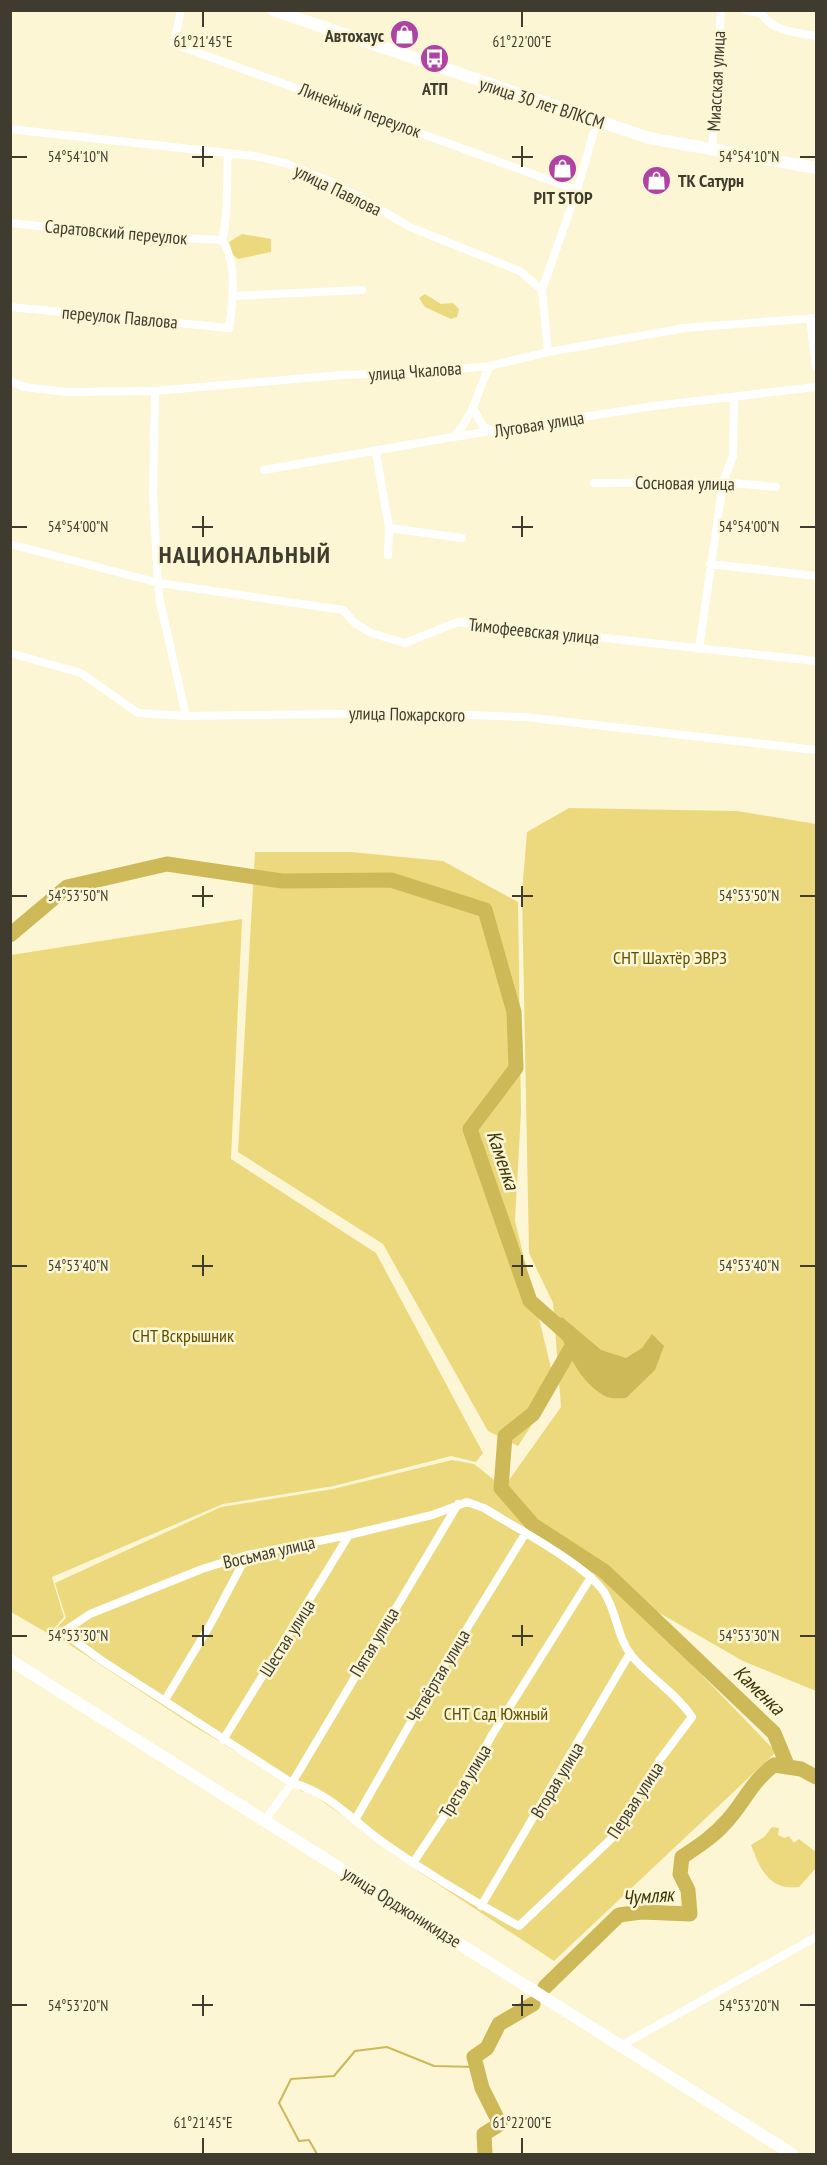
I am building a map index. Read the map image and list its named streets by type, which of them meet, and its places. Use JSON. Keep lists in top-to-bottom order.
{
  "streets": {
    "main road": ["улица 30 лет ВЛКСМ", "улица Орджоникидзе"],
    "street": [
      "Миасская улица",
      "Линейный переулок",
      "улица Павлова",
      "Саратовский переулок",
      "переулок Павлова",
      "улица Чкалова",
      "Луговая улица",
      "Сосновая улица",
      "Тимофеевская улица",
      "улица Пожарского",
      "Восьмая улица",
      "Шестая улица",
      "Пятая улица",
      "Четвёртая улица",
      "Вторая улица",
      "Третья улица",
      "Первая улица"
    ]
  },
  "crossings": [
    ["Миасская улица", "улица 30 лет ВЛКСМ"],
    ["Восьмая улица", "Шестая улица"],
    ["Восьмая улица", "Пятая улица"],
    ["Пятая улица", "улица Орджоникидзе"],
    ["Вторая улица", "Первая улица"]
  ],
  "districts": ["НАЦИОНАЛЬНЫЙ"],
  "water": ["Каменка", "Чумляк"],
  "parks": ["СНТ Шахтёр ЭВРЗ", "СНТ Вскрышник", "СНТ Сад Южный"],
  "places": {
    "shop": ["Автохаус", "PIT STOP", "ТК Сатурн"],
    "bus stop": ["АТП"]
  },
  "coordinates": [
    "61°21'45\"E",
    "61°22'00\"E",
    "54°54'10\"N",
    "54°54'00\"N",
    "54°53'50\"N",
    "54°53'40\"N",
    "54°53'30\"N",
    "54°53'20\"N"
  ]
}
